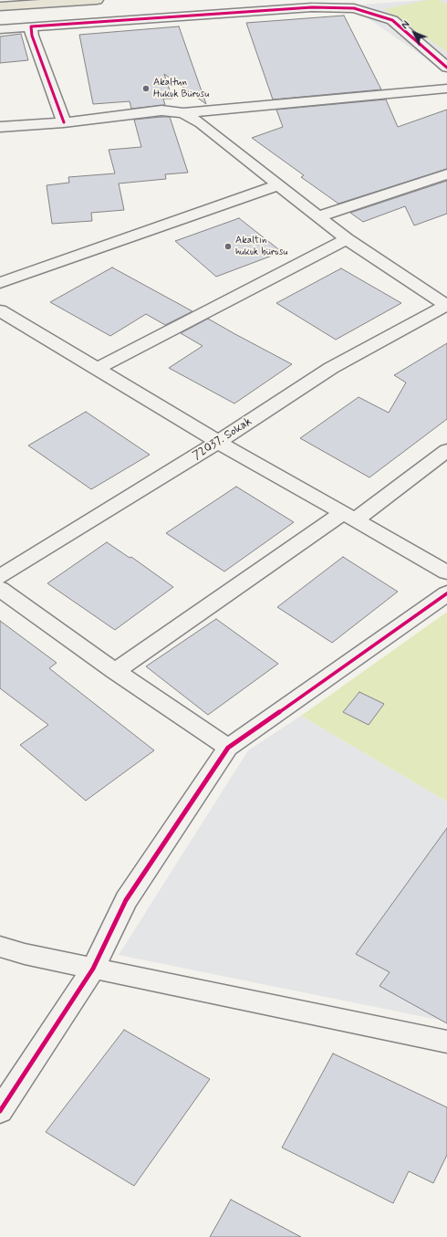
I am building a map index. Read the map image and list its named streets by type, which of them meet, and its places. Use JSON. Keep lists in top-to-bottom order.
{
  "streets": {
    "street": ["72037. Sokak"]
  },
  "places": ["Akaltun Hukuk Bürosu", "Akaltın hukuk bürosu"],
  "north": "top left"
}
